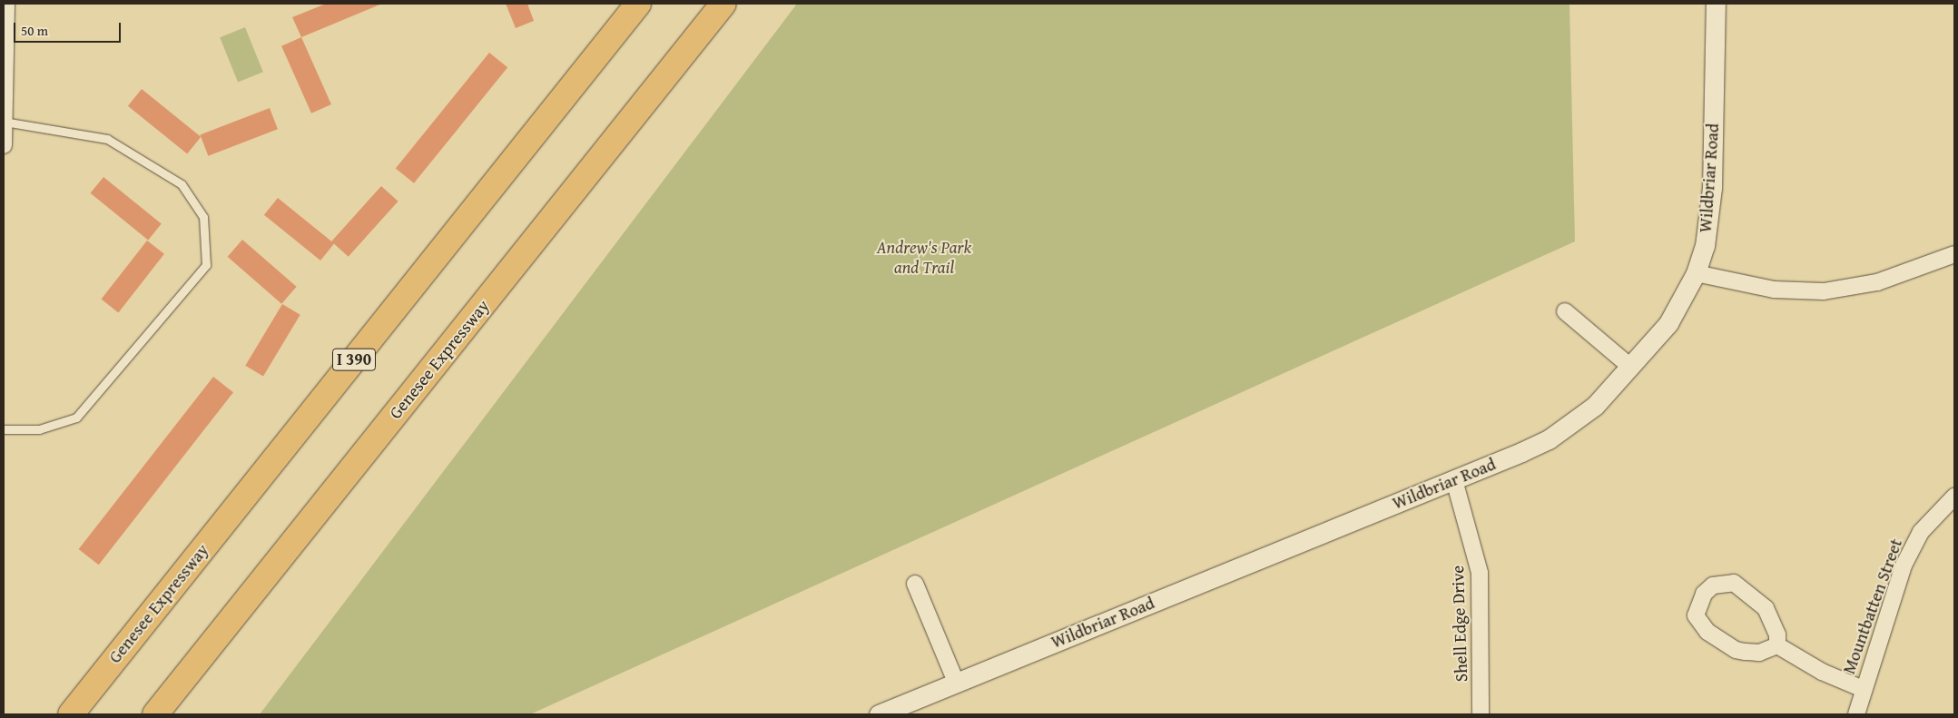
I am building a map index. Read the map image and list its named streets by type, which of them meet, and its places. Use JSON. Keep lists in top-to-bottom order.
{
  "streets": {
    "highway": ["I 390", "Genesee Expressway"],
    "street": ["Wildbriar Road", "Mountbatten Street", "Shell Edge Drive"]
  },
  "crossings": [
    ["Wildbriar Road", "Shell Edge Drive"]
  ],
  "parks": ["Andrew's Park and Trail"],
  "scale_bar": "50 m"
}
